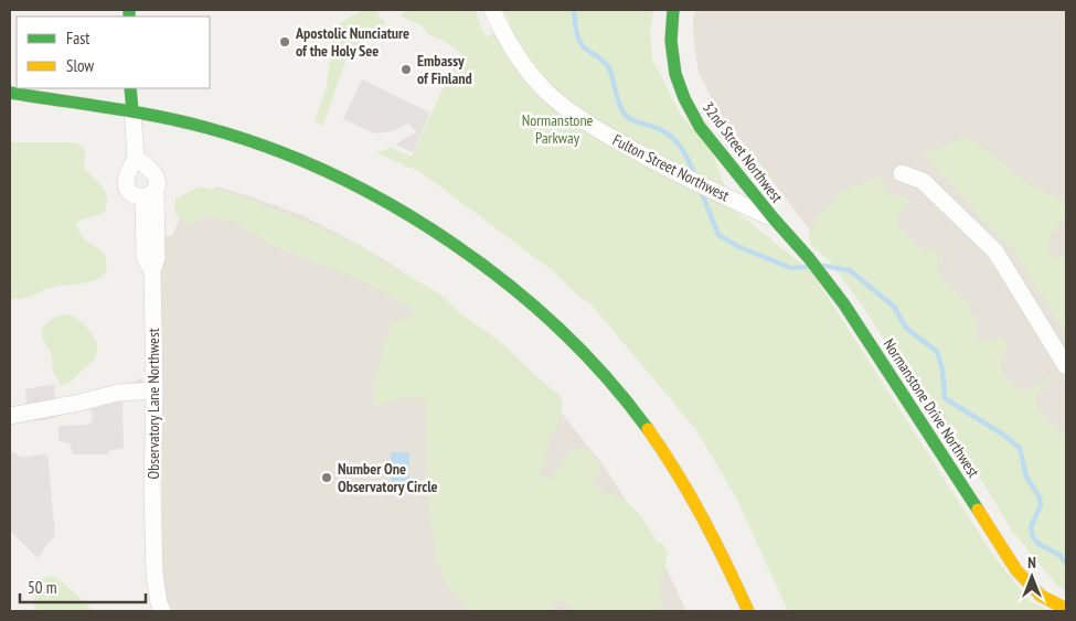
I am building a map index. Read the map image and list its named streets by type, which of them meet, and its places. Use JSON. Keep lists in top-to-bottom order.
{
  "streets": {
    "main road": ["32nd Street Northwest", "Normanstone Drive Northwest"],
    "street": ["Fulton Street Northwest", "Observatory Lane Northwest"]
  },
  "crossings": [
    ["32nd Street Northwest", "Fulton Street Northwest"],
    ["32nd Street Northwest", "Normanstone Drive Northwest"],
    ["Fulton Street Northwest", "Normanstone Drive Northwest"]
  ],
  "parks": ["Normanstone Parkway"],
  "places": ["Apostolic Nunciature of the Holy See", "Embassy of Finland", "Number One Observatory Circle"],
  "legend": ["Fast", "Slow"],
  "scale_bar": "50 m",
  "north": "top"
}
